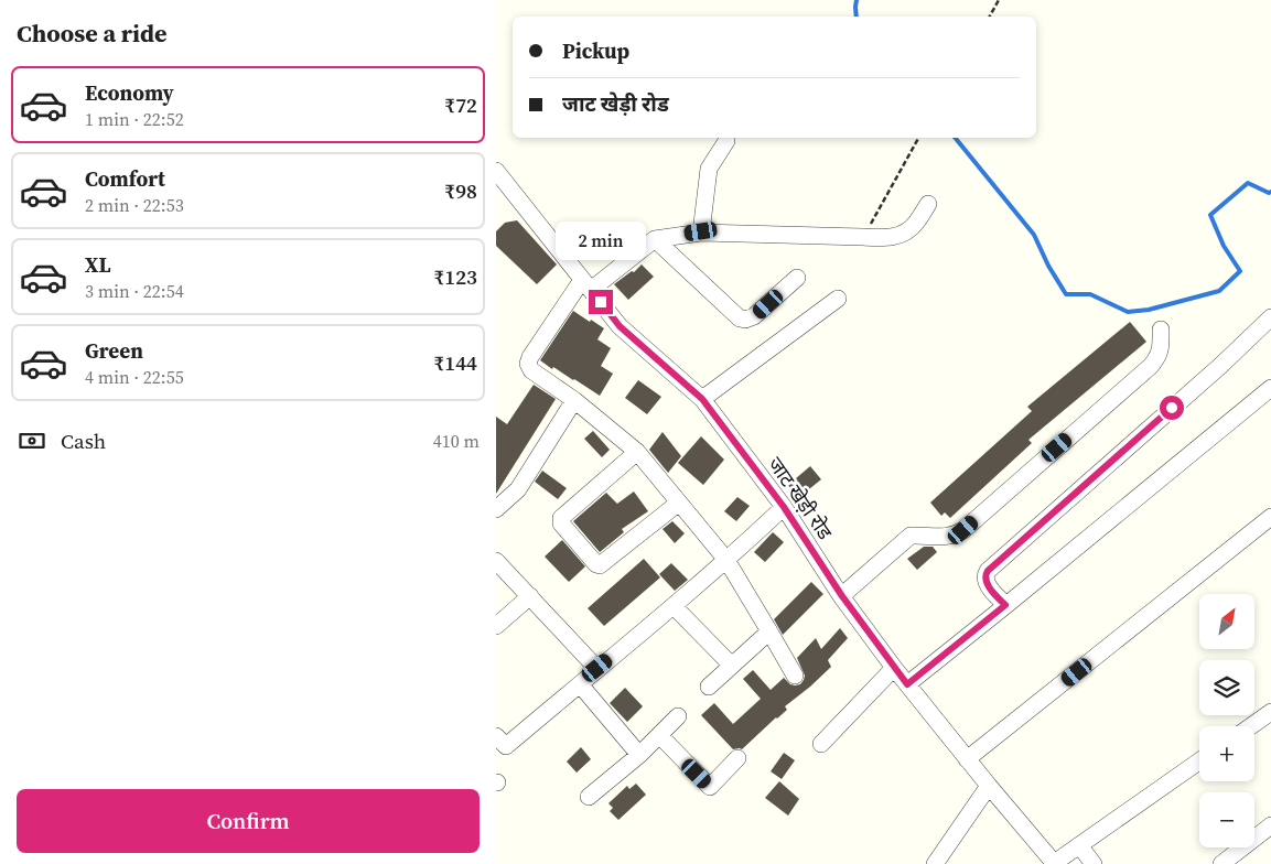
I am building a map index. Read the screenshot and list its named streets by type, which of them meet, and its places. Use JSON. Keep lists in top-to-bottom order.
{
  "streets": {
    "street": ["जाट खेड़ी रोड"]
  },
  "north": "top right",
  "page": {
    "heading": "Choose a ride",
    "banner": ["Pickup", "जाट खेड़ी रोड"],
    "list": [
      {
        "name": "Economy",
        "note": "1 min · 22:52",
        "value": "₹72"
      },
      {
        "name": "Comfort",
        "note": "2 min · 22:53",
        "value": "₹98"
      },
      {
        "name": "XL",
        "note": "3 min · 22:54",
        "value": "₹123"
      },
      {
        "name": "Green",
        "note": "4 min · 22:55",
        "value": "₹144"
      }
    ],
    "bubble": "2 min",
    "pay": ["Cash", "410 m"],
    "map_buttons": ["+", "−"],
    "buttons": "Confirm"
  }
}
